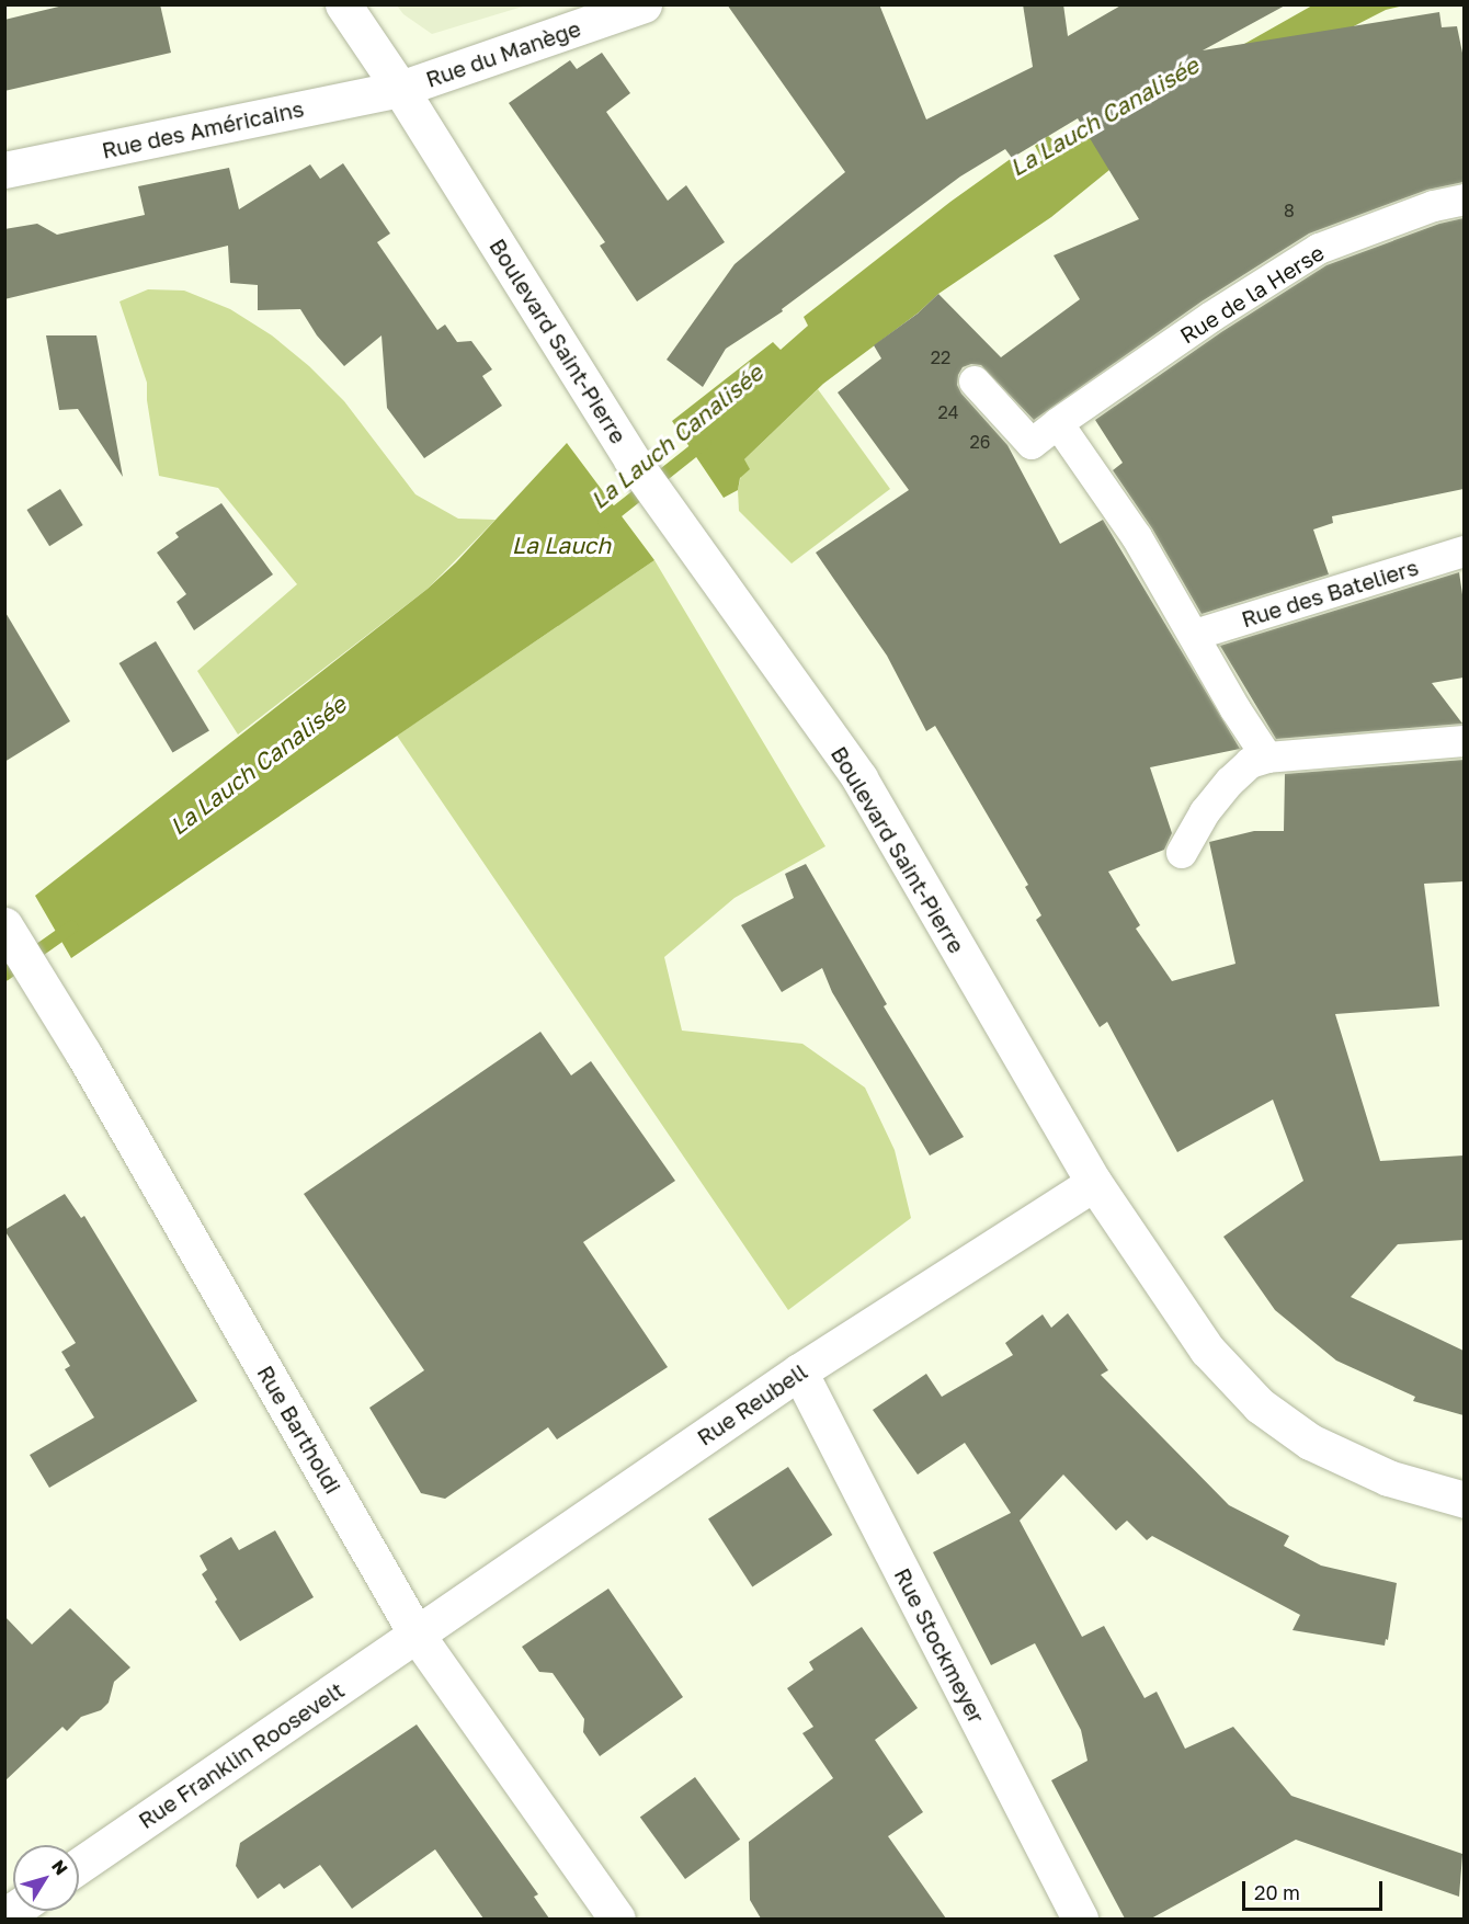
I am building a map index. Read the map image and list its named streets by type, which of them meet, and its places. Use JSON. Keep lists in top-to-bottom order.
{
  "streets": {
    "street": [
      "Rue du Manège",
      "Rue des Américains",
      "Rue de la Herse",
      "Boulevard Saint-Pierre",
      "Rue des Bateliers",
      "Rue Reubell",
      "Rue Bartholdi",
      "Rue Stockmeyer",
      "Rue Franklin Roosevelt"
    ]
  },
  "crossings": [
    ["Rue du Manège", "Rue des Américains"],
    ["Rue du Manège", "Boulevard Saint-Pierre"],
    ["Rue des Américains", "Boulevard Saint-Pierre"],
    ["Boulevard Saint-Pierre", "Rue Reubell"],
    ["Rue Reubell", "Rue Bartholdi"],
    ["Rue Reubell", "Rue Stockmeyer"],
    ["Rue Reubell", "Rue Franklin Roosevelt"],
    ["Rue Bartholdi", "Rue Franklin Roosevelt"]
  ],
  "water": ["La Lauch Canalisée", "La Lauch"],
  "house_numbers": [
    "8",
    "22",
    "24",
    "26"
  ],
  "scale_bar": "20 m",
  "north": "top right"
}
